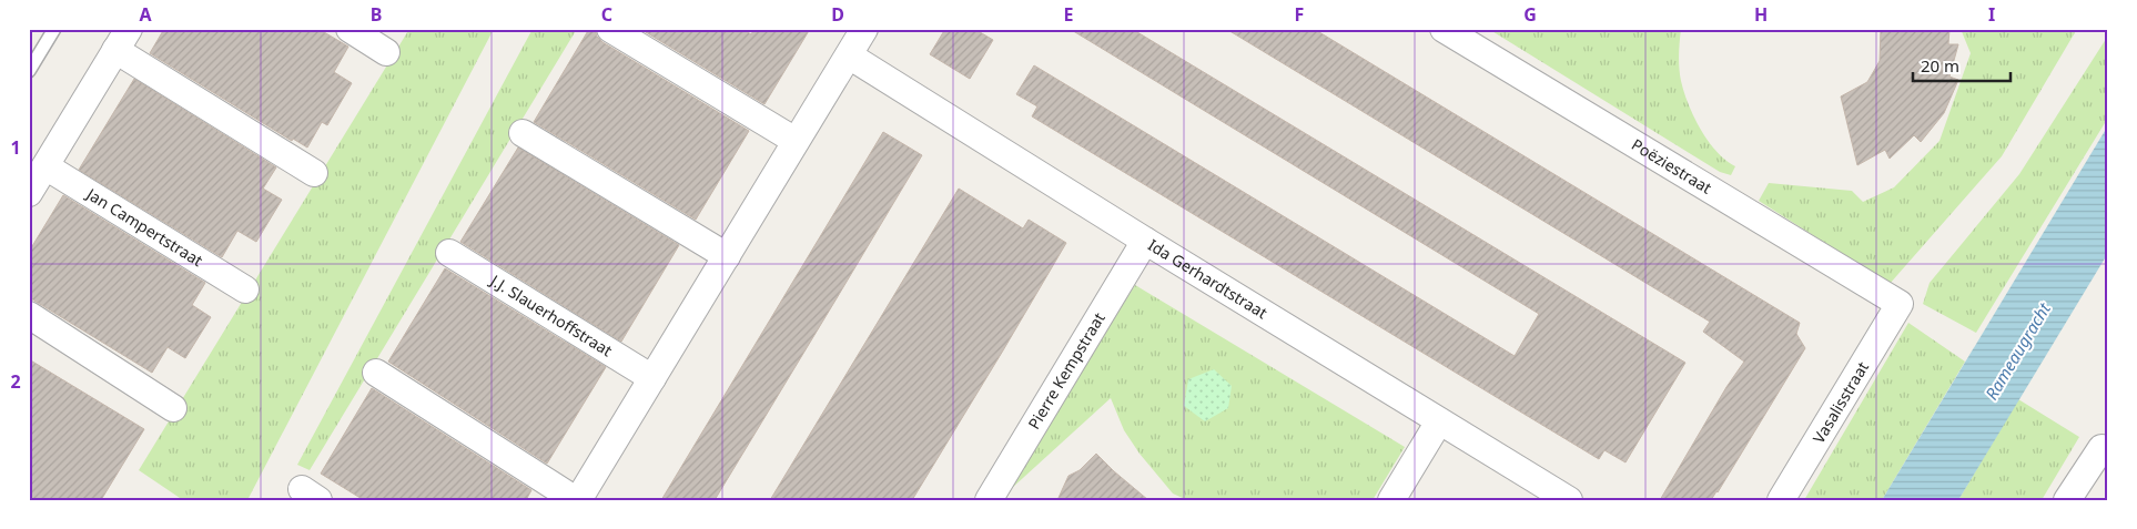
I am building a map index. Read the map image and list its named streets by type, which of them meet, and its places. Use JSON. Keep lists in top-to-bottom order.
{
  "streets": {
    "street": [
      "Poëziestraat",
      "Jan Campertstraat",
      "Ida Gerhardtstraat",
      "J.J. Slauerhoffstraat",
      "Pierre Kempstraat",
      "Vasalisstraat"
    ]
  },
  "crossings": [
    ["Poëziestraat", "Vasalisstraat"],
    ["Ida Gerhardtstraat", "Pierre Kempstraat"]
  ],
  "water": ["Rameaugracht"],
  "scale_bar": "20 m",
  "grid": {
    "columns": [
      "A",
      "B",
      "C",
      "D",
      "E",
      "F",
      "G",
      "H",
      "I"
    ],
    "rows": ["1", "2"]
  }
}
